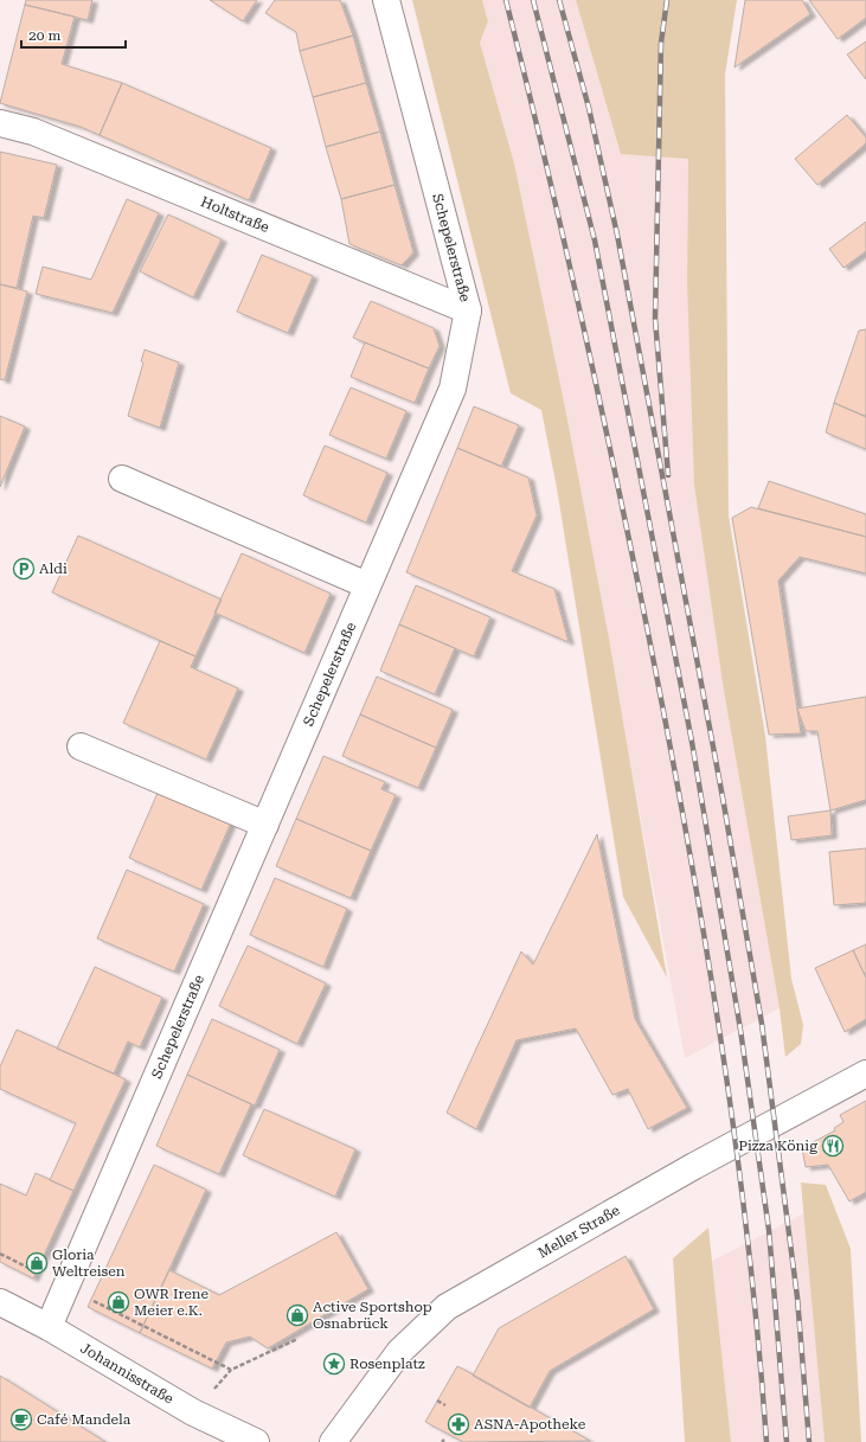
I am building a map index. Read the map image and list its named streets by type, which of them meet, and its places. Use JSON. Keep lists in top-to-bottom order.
{
  "streets": {
    "street": [
      "Holtstraße",
      "Schepelerstraße",
      "Meller Straße",
      "Johannisstraße"
    ]
  },
  "crossings": [
    ["Holtstraße", "Schepelerstraße"],
    ["Schepelerstraße", "Johannisstraße"]
  ],
  "places": {
    "parking": ["Aldi"],
    "restaurant": ["Pizza König"],
    "shop": ["Gloria Weltreisen", "OWR Irene Meier e.K.", "Active Sportshop Osnabrück"],
    "place": ["Rosenplatz"],
    "cafe": ["Café Mandela"],
    "pharmacy": ["ASNA-Apotheke"]
  },
  "scale_bar": "20 m"
}
